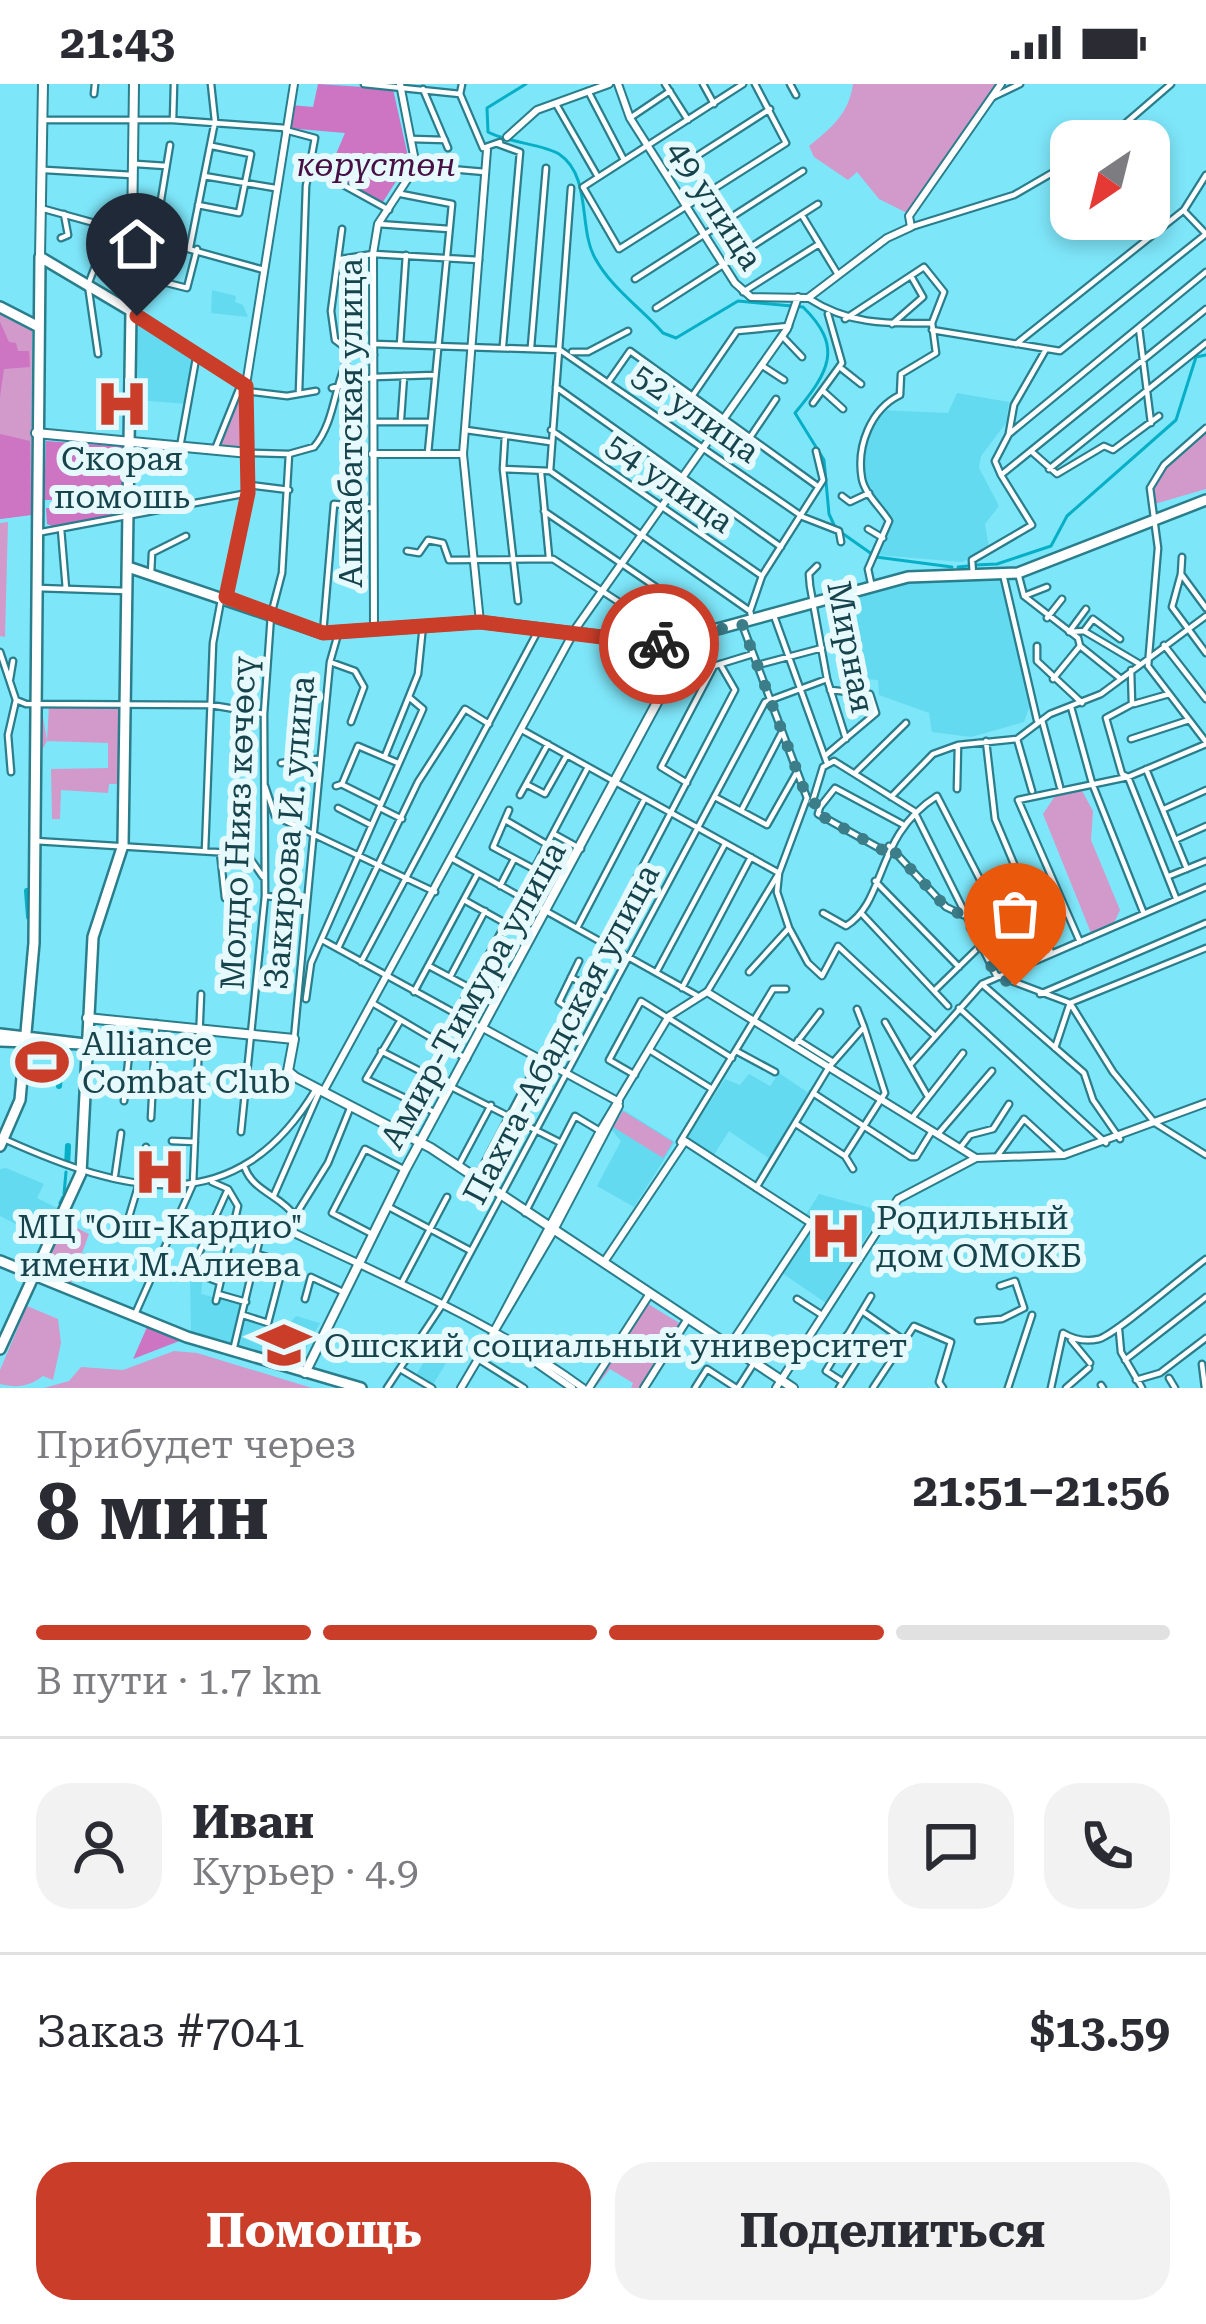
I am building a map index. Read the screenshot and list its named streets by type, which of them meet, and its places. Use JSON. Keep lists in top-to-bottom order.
{
  "streets": {
    "main road": ["Амир-Тимура улица"],
    "street": [
      "49 улица",
      "52 улица",
      "Ашхабатская улица",
      "54 улица",
      "Мирная",
      "Молдо Нияз көчөсү",
      "Закирова И. улица",
      "Пахта-Абадская улица"
    ]
  },
  "crossings": [
    ["Ашхабатская улица", "Закирова И. улица"]
  ],
  "parks": ["көрүстөн"],
  "places": {
    "hospital": ["Скорая помошь", "МЦ \"Ош-Кардио\" имени М.Алиева", "Родильный дом ОМОКБ"],
    "sports": ["Alliance Combat Club"],
    "school or university": ["Ошский социальный университет"]
  },
  "north": "bottom left",
  "page": {
    "status": "21:43",
    "heading": ["8 мин", "Прибудет через", "21:51–21:56"],
    "panel": [
      "Иван",
      "Курьер · 4.9",
      "Заказ #7041",
      "$13.59"
    ],
    "bar": "В пути · 1.7 km",
    "buttons": ["Помощь", "Поделиться"]
  }
}
